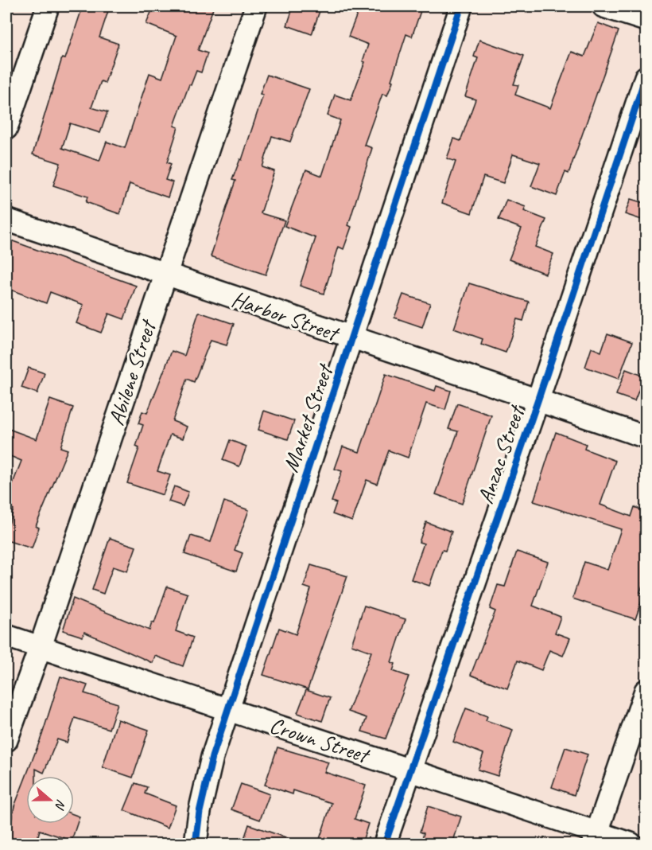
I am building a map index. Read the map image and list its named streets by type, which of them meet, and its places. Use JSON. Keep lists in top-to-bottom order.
{
  "streets": {
    "street": [
      "Harbor Street",
      "Abilene Street",
      "Market Street",
      "Anzac Street",
      "Crown Street"
    ]
  },
  "crossings": [
    ["Harbor Street", "Abilene Street"],
    ["Harbor Street", "Market Street"],
    ["Harbor Street", "Anzac Street"],
    ["Abilene Street", "Crown Street"],
    ["Market Street", "Crown Street"],
    ["Anzac Street", "Crown Street"]
  ],
  "north": "right"
}
